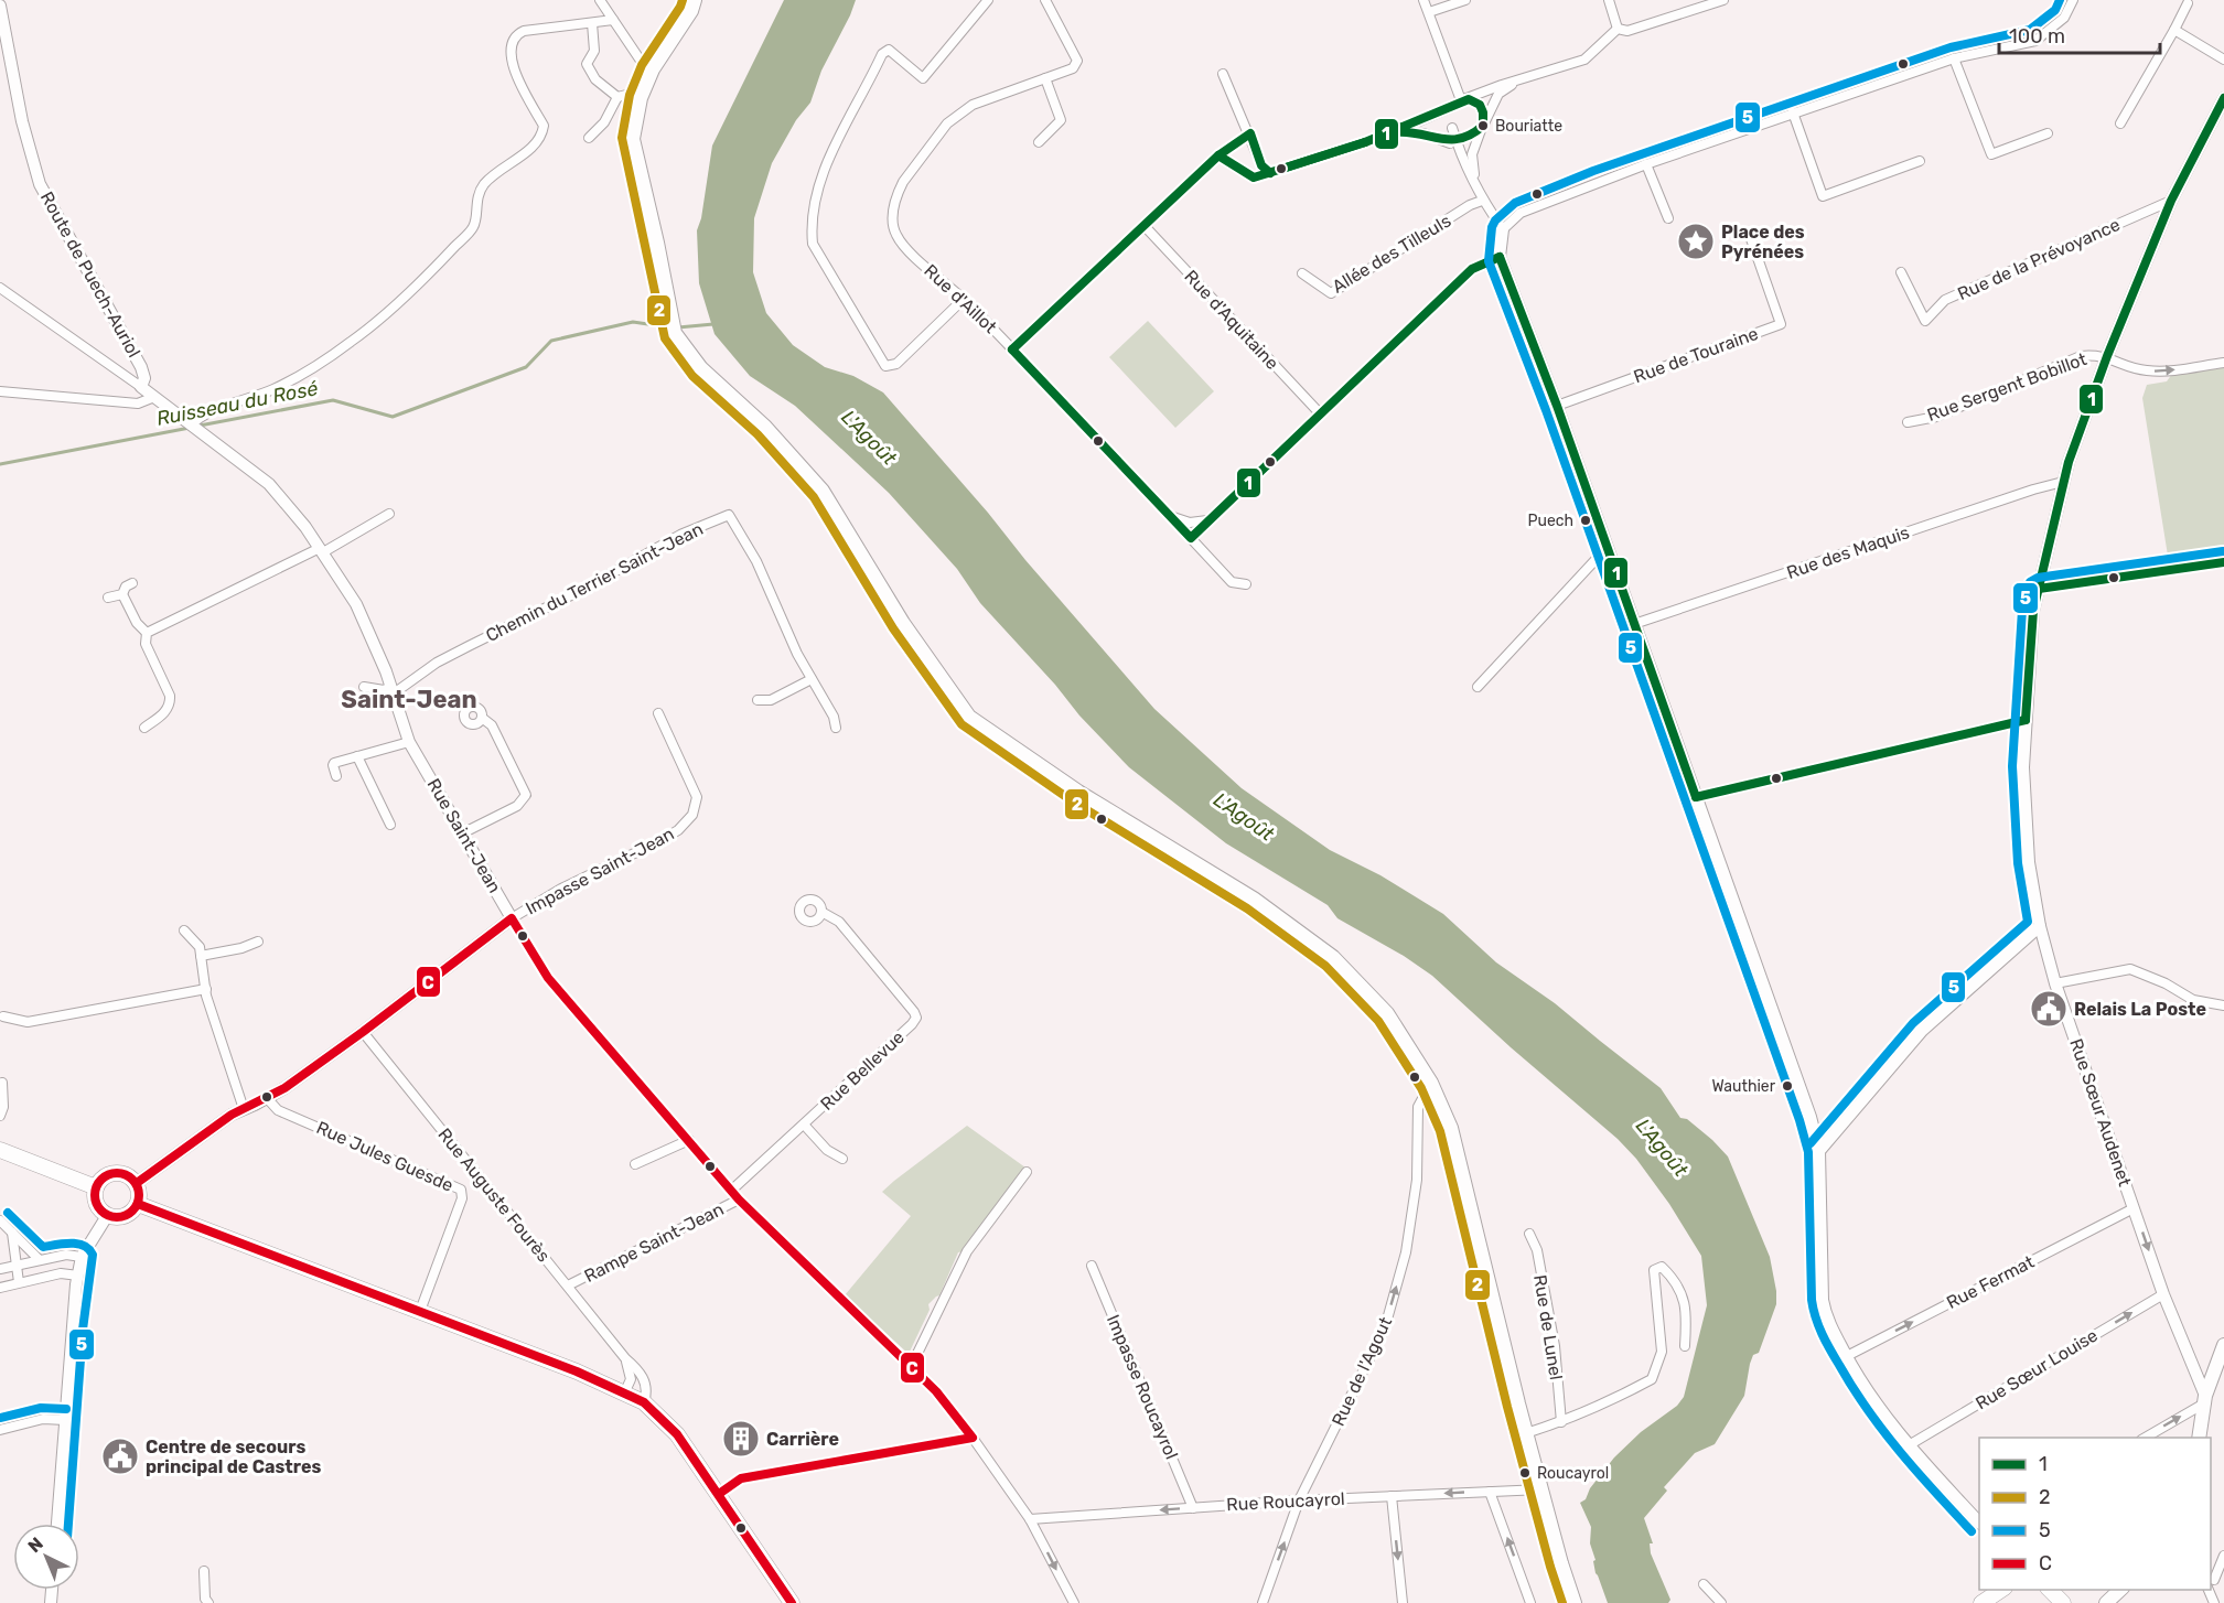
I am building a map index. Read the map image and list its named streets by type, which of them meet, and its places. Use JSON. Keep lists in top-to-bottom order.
{
  "streets": {
    "street": [
      "Allée des Tilleuls",
      "Rue de la Prévoyance",
      "Route de Puech-Auriol",
      "Rue d'Aillot",
      "Rue d'Aquitaine",
      "Rue de Touraine",
      "Rue Sergent Bobillot",
      "Rue des Maquis",
      "Chemin du Terrier Saint-Jean",
      "Rue Saint-Jean",
      "Impasse Saint-Jean",
      "Rue Bellevue",
      "Rue Sœur Audenet",
      "Rue Jules Guesde",
      "Rue Auguste Fourès",
      "Rampe Saint-Jean",
      "Rue Fermat",
      "Rue de Lunel",
      "Rue Sœur Louise",
      "Rue de l'Agout",
      "Impasse Roucayrol",
      "Rue Roucayrol"
    ]
  },
  "crossings": [
    ["Rue de la Prévoyance", "Rue Sœur Audenet"],
    ["Route de Puech-Auriol", "Rue Saint-Jean"],
    ["Rue Sergent Bobillot", "Rue Sœur Audenet"],
    ["Rue des Maquis", "Rue Sœur Audenet"],
    ["Chemin du Terrier Saint-Jean", "Rue Saint-Jean"],
    ["Rue Saint-Jean", "Impasse Saint-Jean"],
    ["Rue Saint-Jean", "Rue Bellevue"],
    ["Rue Saint-Jean", "Rampe Saint-Jean"],
    ["Rue Saint-Jean", "Rue Roucayrol"],
    ["Rue Sœur Audenet", "Rue Fermat"],
    ["Rue Sœur Audenet", "Rue Sœur Louise"],
    ["Rue Auguste Fourès", "Rampe Saint-Jean"],
    ["Rue de l'Agout", "Rue Roucayrol"],
    ["Impasse Roucayrol", "Rue Roucayrol"]
  ],
  "one_way": [
    "Rue Fermat",
    "Rue Sœur Louise",
    "Rue de l'Agout",
    "Rue Roucayrol"
  ],
  "districts": ["Saint-Jean"],
  "water": ["Ruisseau du Rosé", "L'Agoût"],
  "places": {
    "other": [
      "Bouriatte",
      "Puech",
      "Wauthier",
      "Roucayrol"
    ],
    "place": ["Place des Pyrénées"],
    "public building": ["Relais La Poste", "Centre de secours principal de Castres"],
    "building": ["Carrière"]
  },
  "lines": [
    "transit line 2",
    "transit line 5",
    "transit line 1",
    "transit line C"
  ],
  "legend": [
    "1",
    "2",
    "5",
    "C"
  ],
  "scale_bar": "100 m",
  "north": "top left"
}
